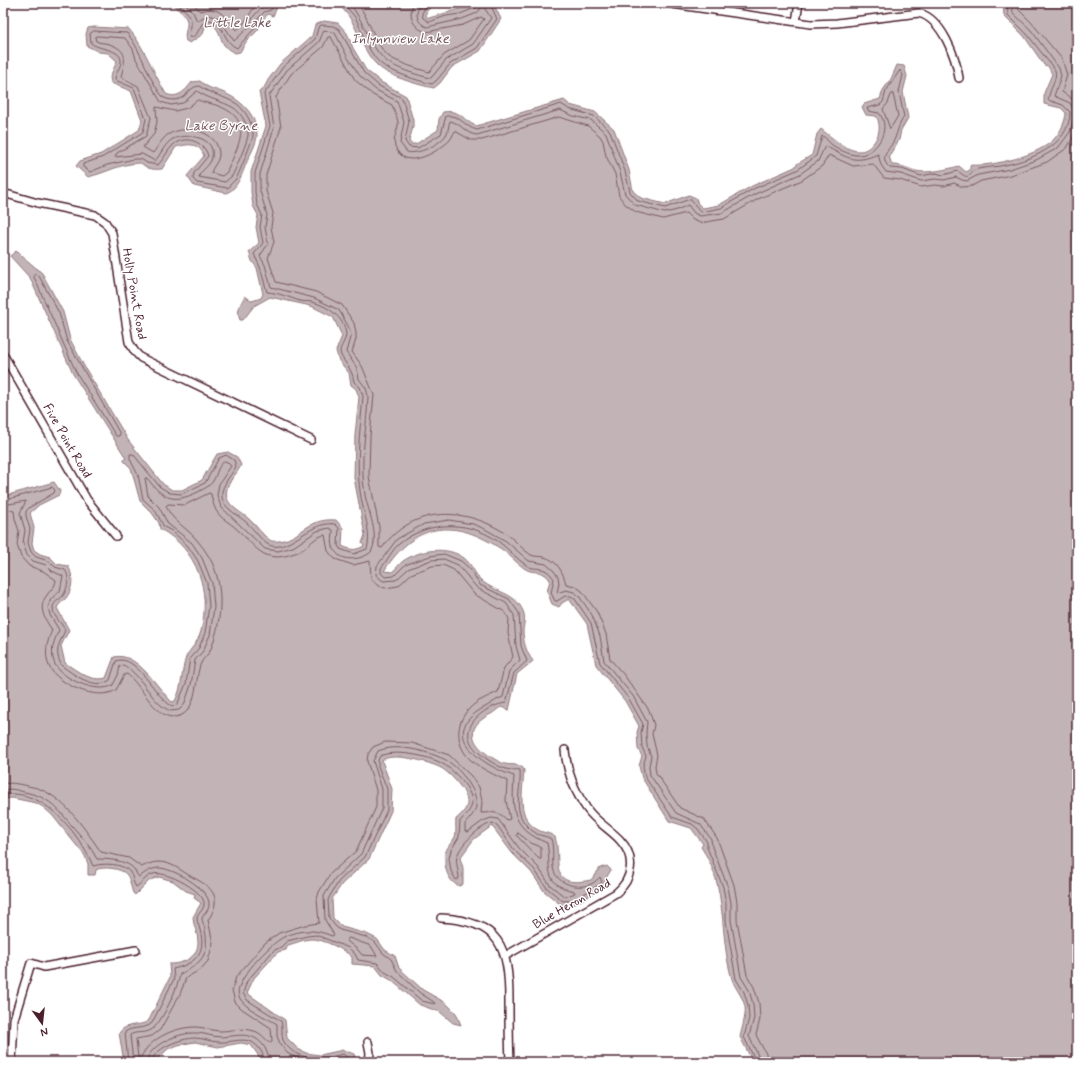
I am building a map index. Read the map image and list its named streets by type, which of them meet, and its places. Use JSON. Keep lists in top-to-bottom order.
{
  "streets": {
    "street": ["Holly Point Road", "Five Point Road", "Blue Heron Road"]
  },
  "water": ["Little Lake", "Inlynnview Lake", "Lake Byrne"],
  "north": "bottom"
}
